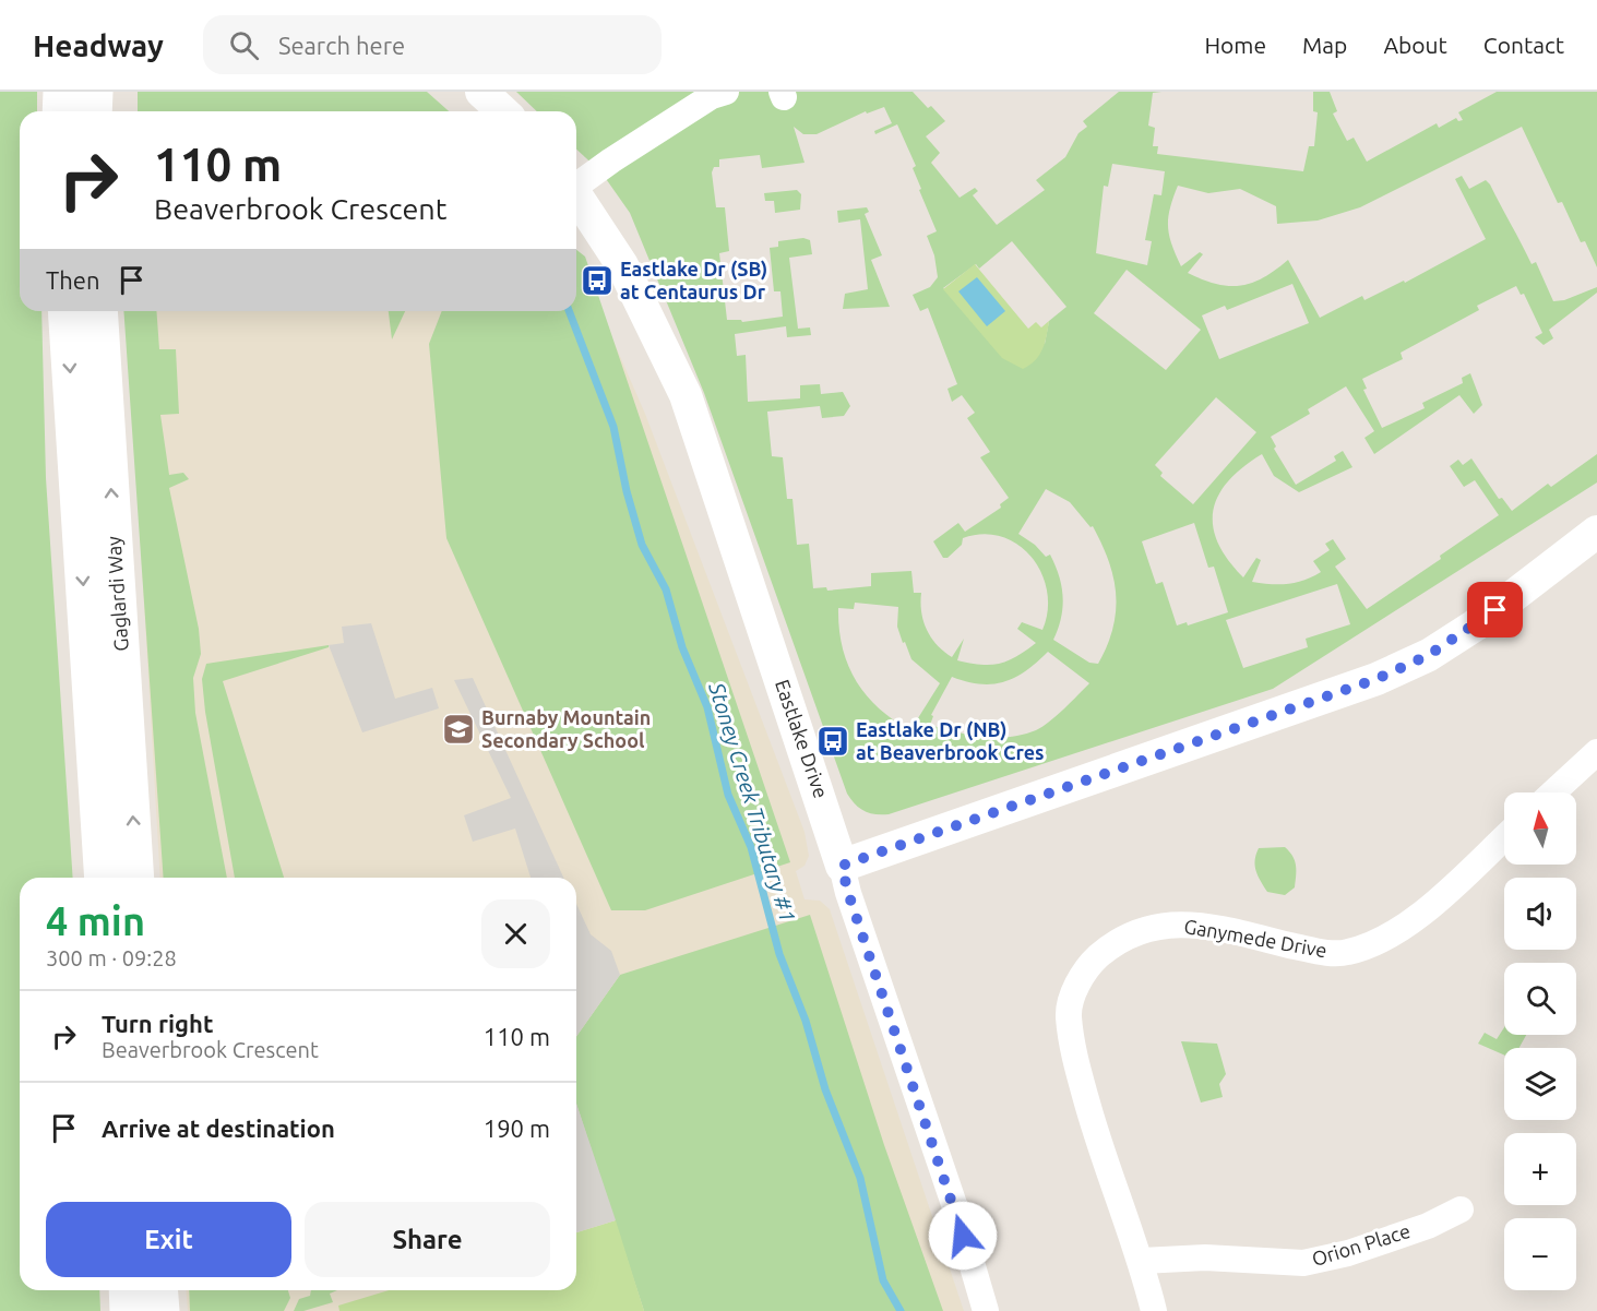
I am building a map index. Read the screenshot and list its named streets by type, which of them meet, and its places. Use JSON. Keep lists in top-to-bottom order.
{
  "streets": {
    "main road": ["Gaglardi Way"],
    "street": ["Eastlake Drive", "Ganymede Drive", "Orion Place"]
  },
  "crossings": [
    ["Ganymede Drive", "Orion Place"]
  ],
  "water": ["Stoney Creek Tributary #1"],
  "places": {
    "bus stop": ["Eastlake Dr (SB) at Centaurus Dr", "Eastlake Dr (NB) at Beaverbrook Cres"],
    "school or university": ["Burnaby Mountain Secondary School"]
  },
  "north": "top",
  "page": {
    "header": "Headway",
    "search": "Search here",
    "nav": [
      "Home",
      "Map",
      "About",
      "Contact"
    ],
    "turn": ["110 m", "Beaverbrook Crescent"],
    "then": "Then",
    "map_buttons": ["+", "−"],
    "heading": ["4 min", "300 m · 09:28"],
    "list": [
      {
        "name": "Turn right",
        "note": "Beaverbrook Crescent",
        "value": "110 m"
      },
      {
        "name": "Arrive at destination",
        "value": "190 m"
      }
    ],
    "buttons": ["Exit", "Share"]
  }
}
